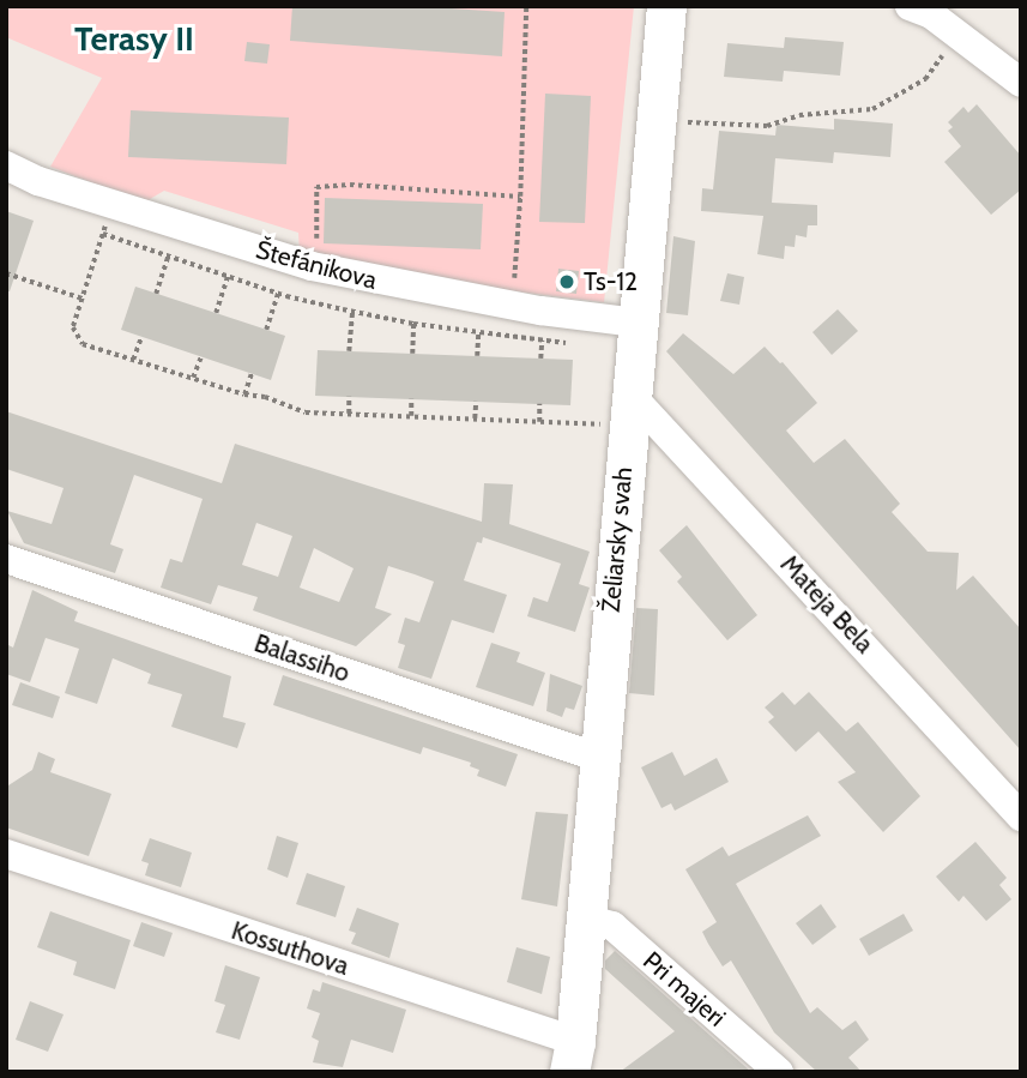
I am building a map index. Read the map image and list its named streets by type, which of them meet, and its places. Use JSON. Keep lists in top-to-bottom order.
{
  "streets": {
    "street": [
      "Štefánikova",
      "Želiarsky svah",
      "Mateja Bela",
      "Balassiho",
      "Kossuthova",
      "Pri majeri"
    ]
  },
  "crossings": [
    ["Štefánikova", "Želiarsky svah"],
    ["Želiarsky svah", "Mateja Bela"],
    ["Želiarsky svah", "Balassiho"],
    ["Želiarsky svah", "Kossuthova"],
    ["Želiarsky svah", "Pri majeri"]
  ],
  "districts": ["Terasy II"],
  "places": ["Ts-12"]
}
